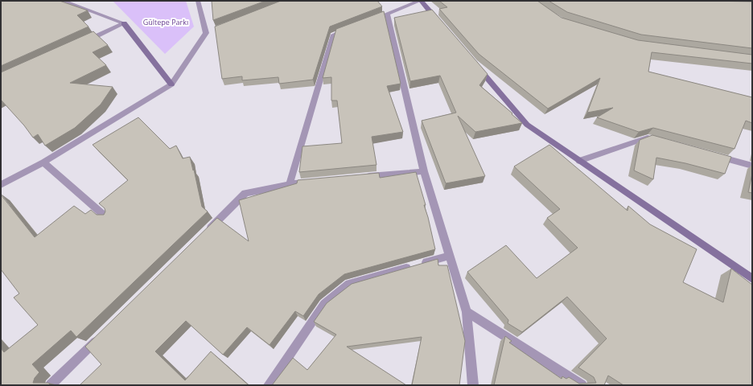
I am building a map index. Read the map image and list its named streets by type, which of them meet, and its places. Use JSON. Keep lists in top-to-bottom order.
{
  "parks": ["Gültepe Parkı"]
}
